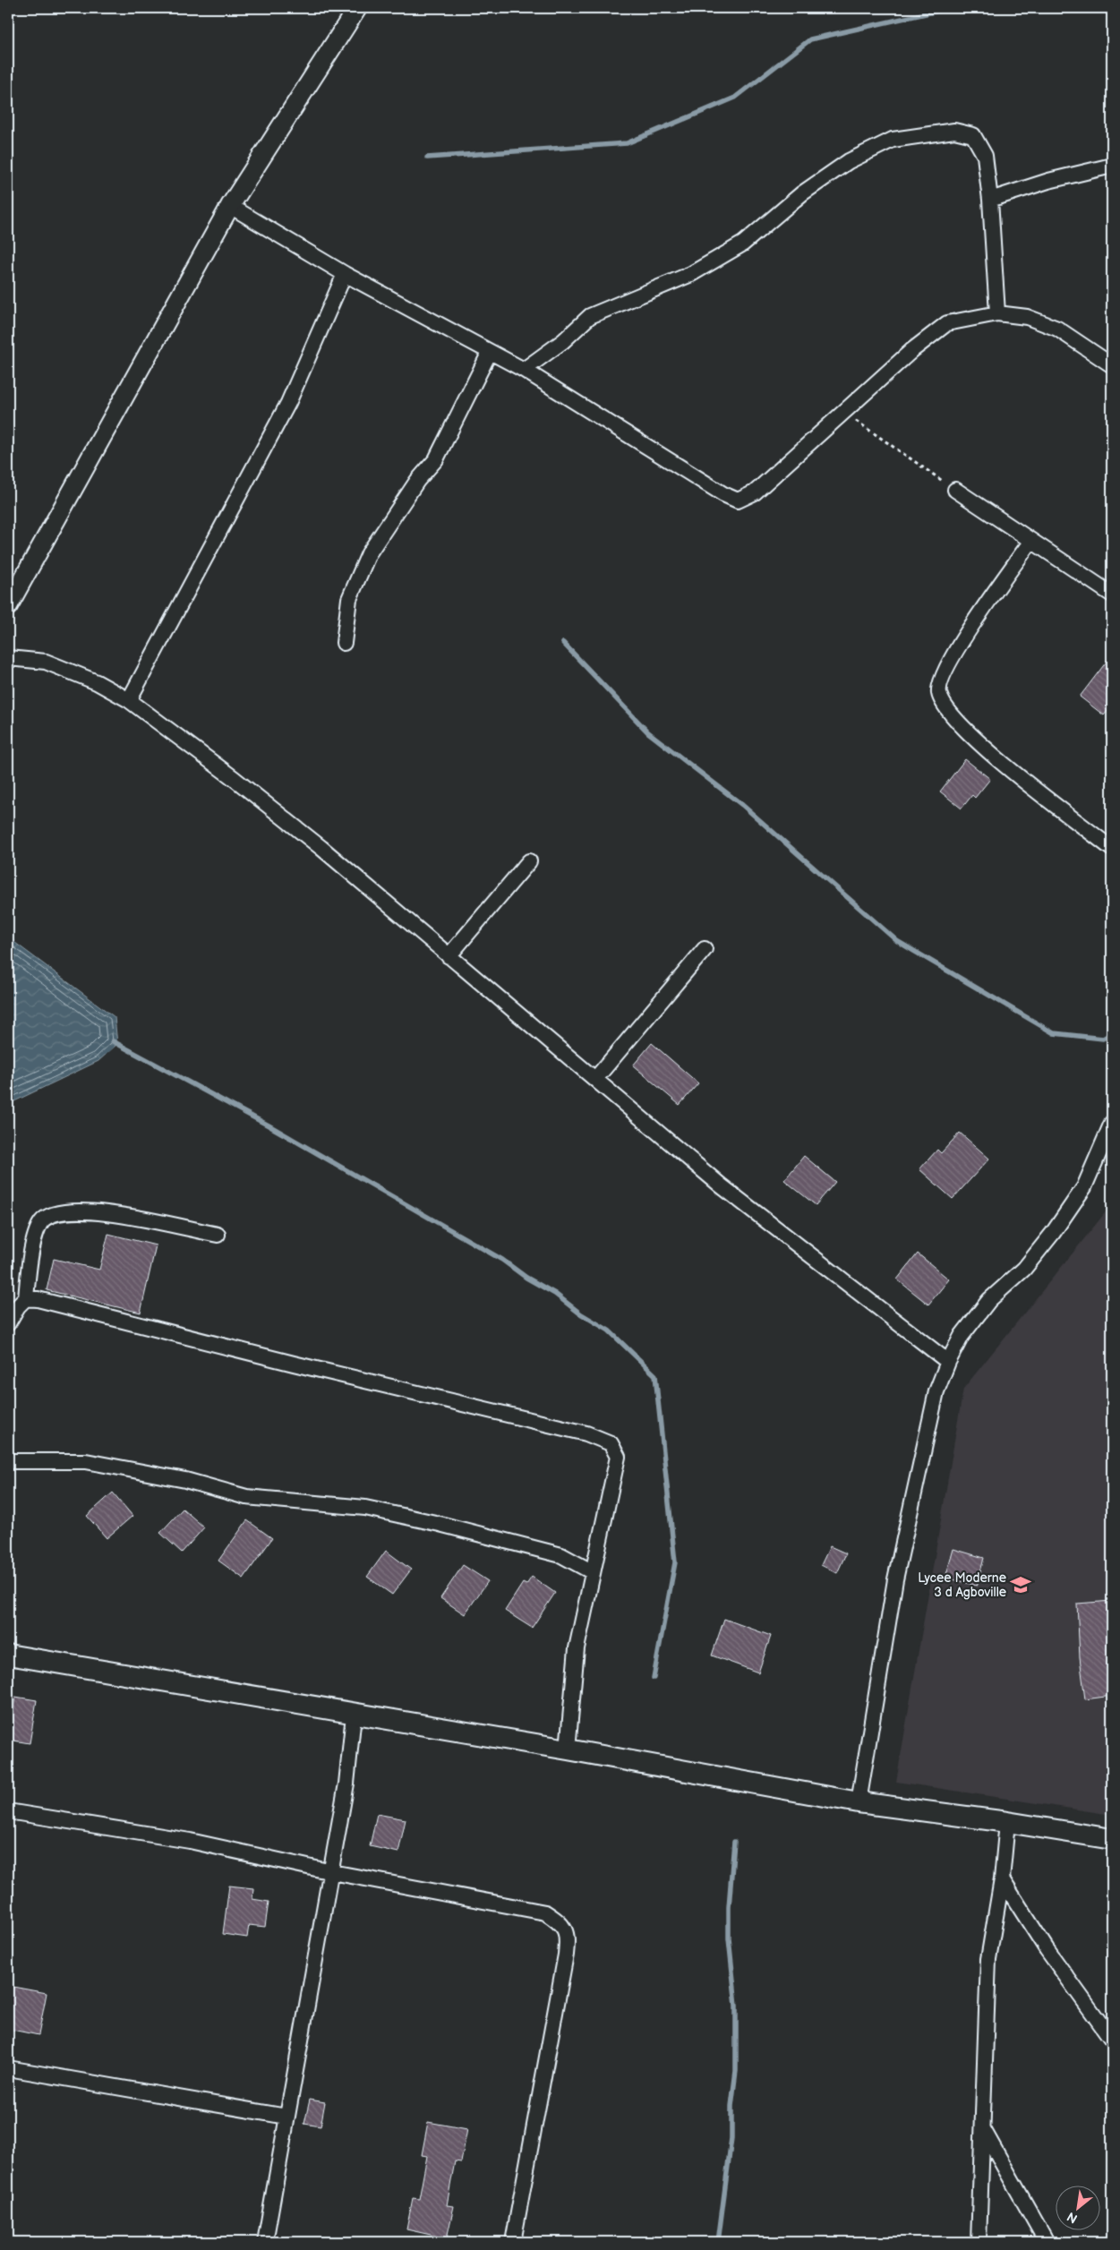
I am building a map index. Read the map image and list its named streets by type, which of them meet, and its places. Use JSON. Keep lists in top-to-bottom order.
{
  "places": {
    "school or university": ["Lycee Moderne 3 d Agboville"]
  },
  "north": "bottom left"
}
